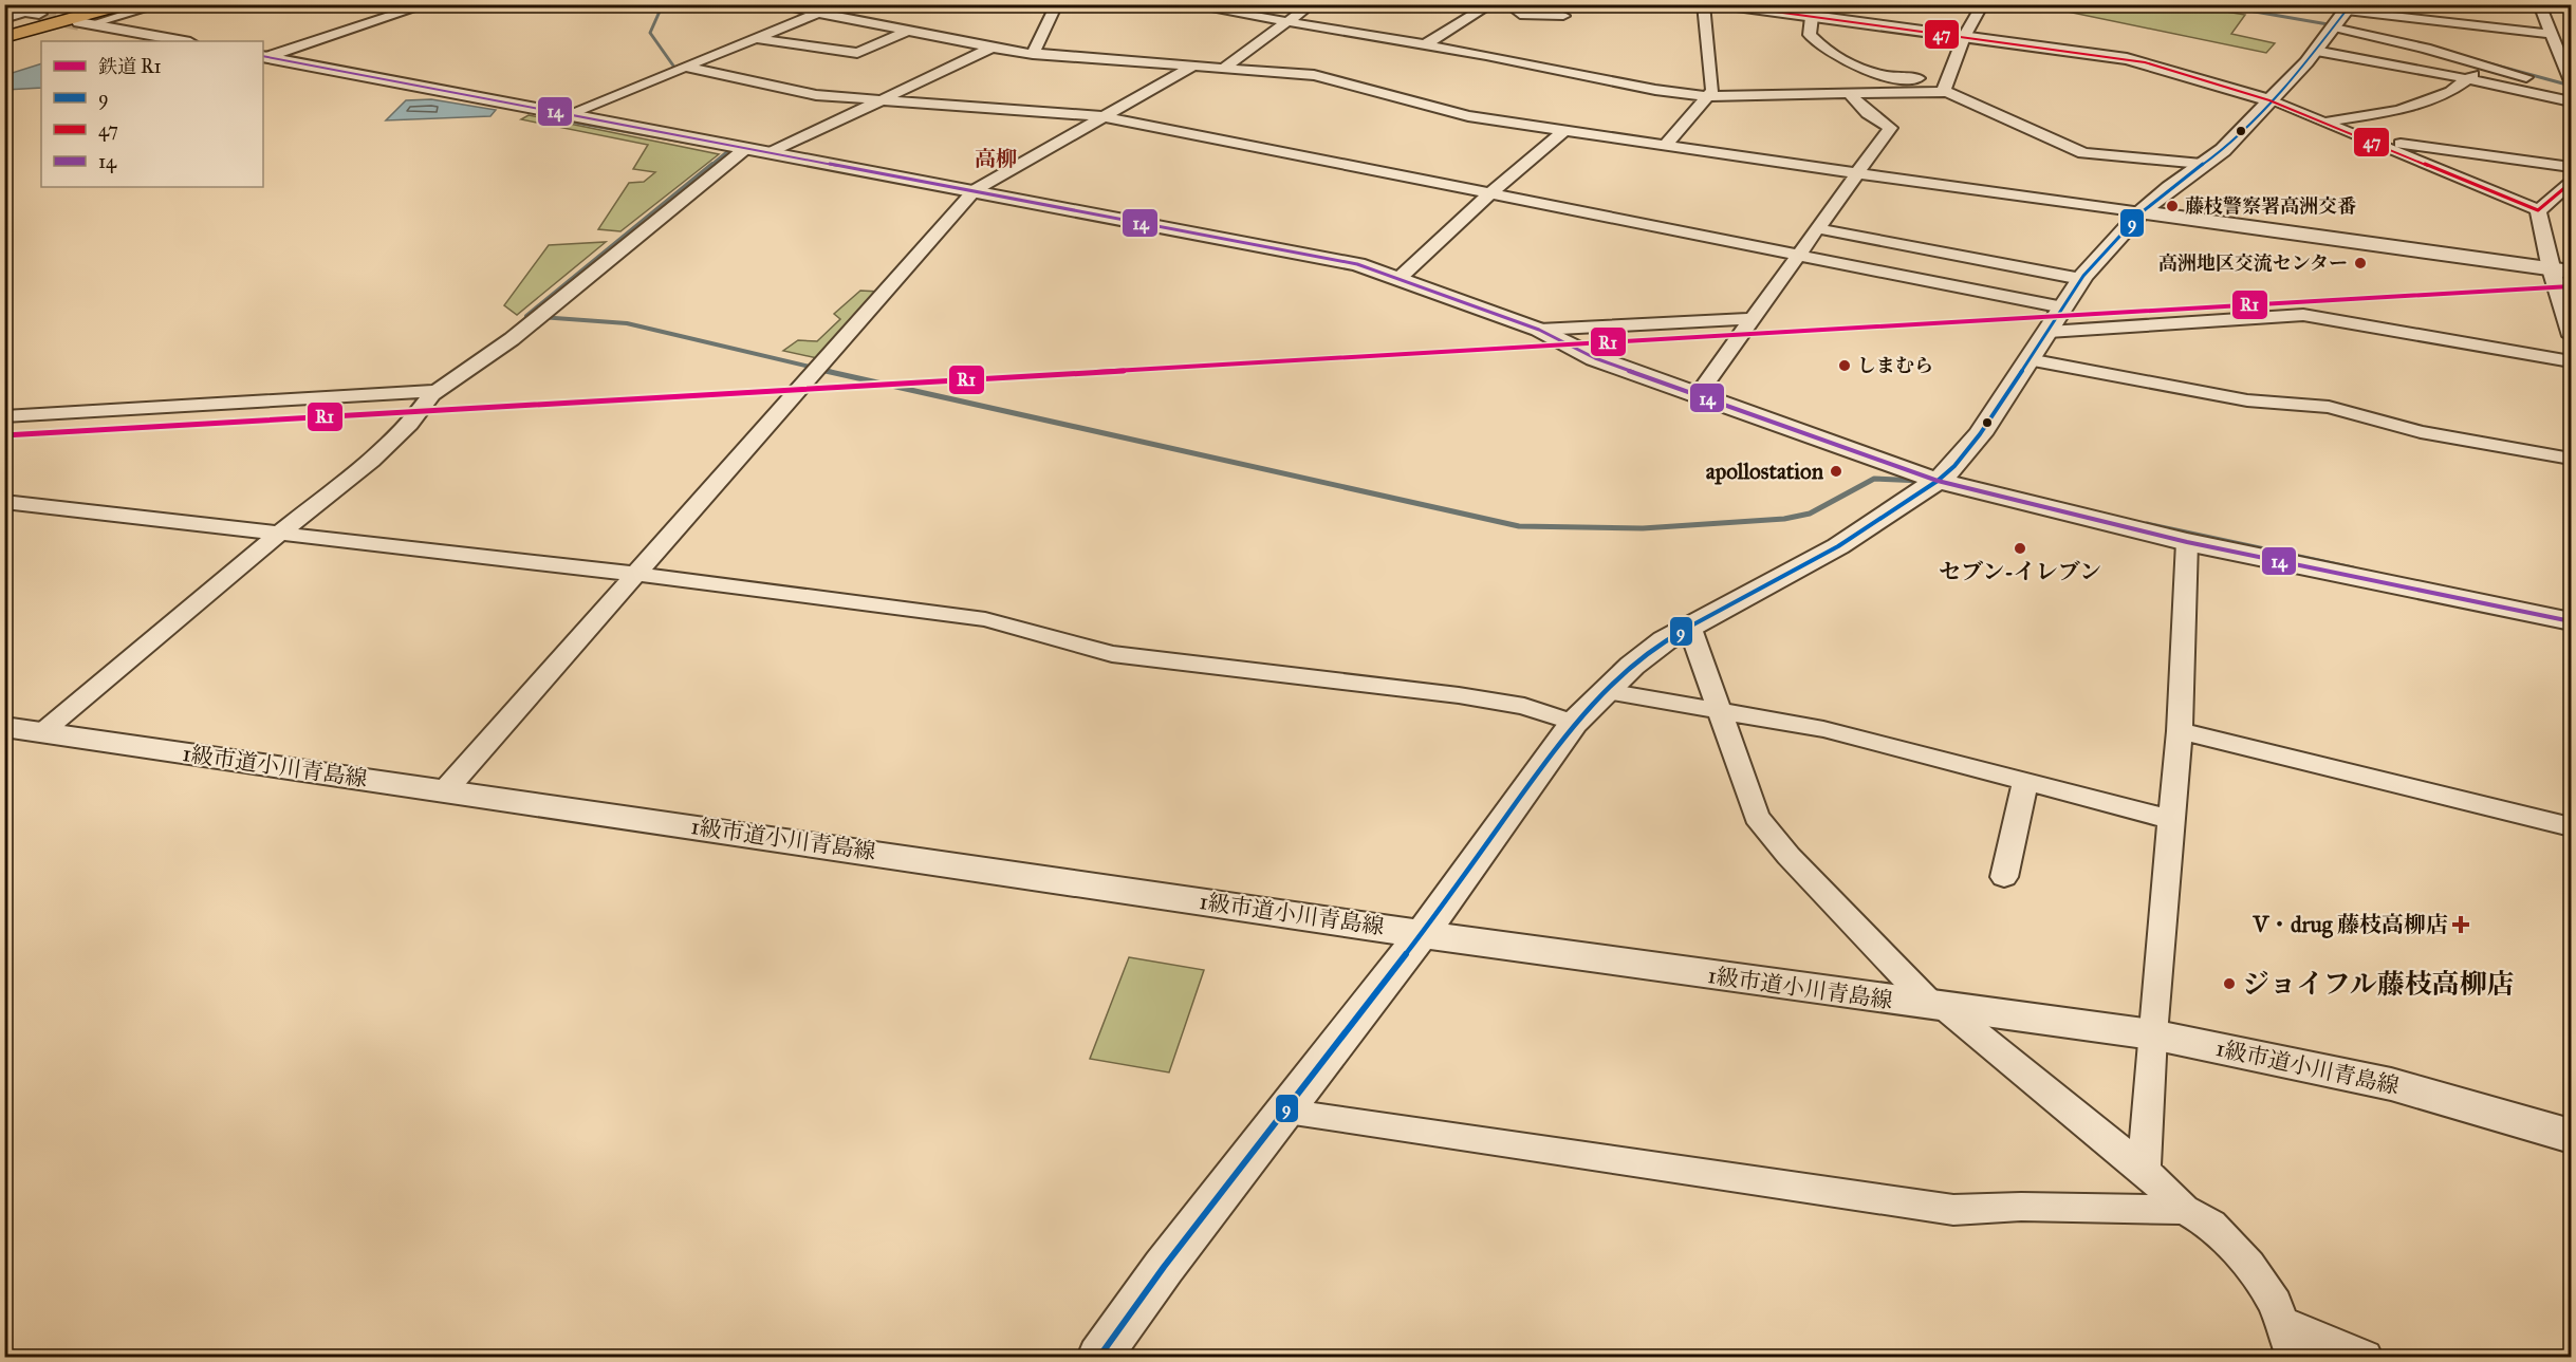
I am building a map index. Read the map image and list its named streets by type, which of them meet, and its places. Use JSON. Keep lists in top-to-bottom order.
{
  "streets": {
    "street": ["1級市道小川青島線"]
  },
  "districts": ["高柳"],
  "places": {
    "other": [
      "藤枝警察署高洲交番",
      "高洲地区交流センター",
      "しまむら",
      "apollostation",
      "セブン-イレブン",
      "ジョイフル藤枝高柳店"
    ],
    "health": ["V・drug 藤枝高柳店"]
  },
  "lines": [
    "transit line 9",
    "transit line 47",
    "transit line 14",
    "rail line R1"
  ],
  "legend": [
    "鉄道 R1",
    "9",
    "47",
    "14"
  ]
}
